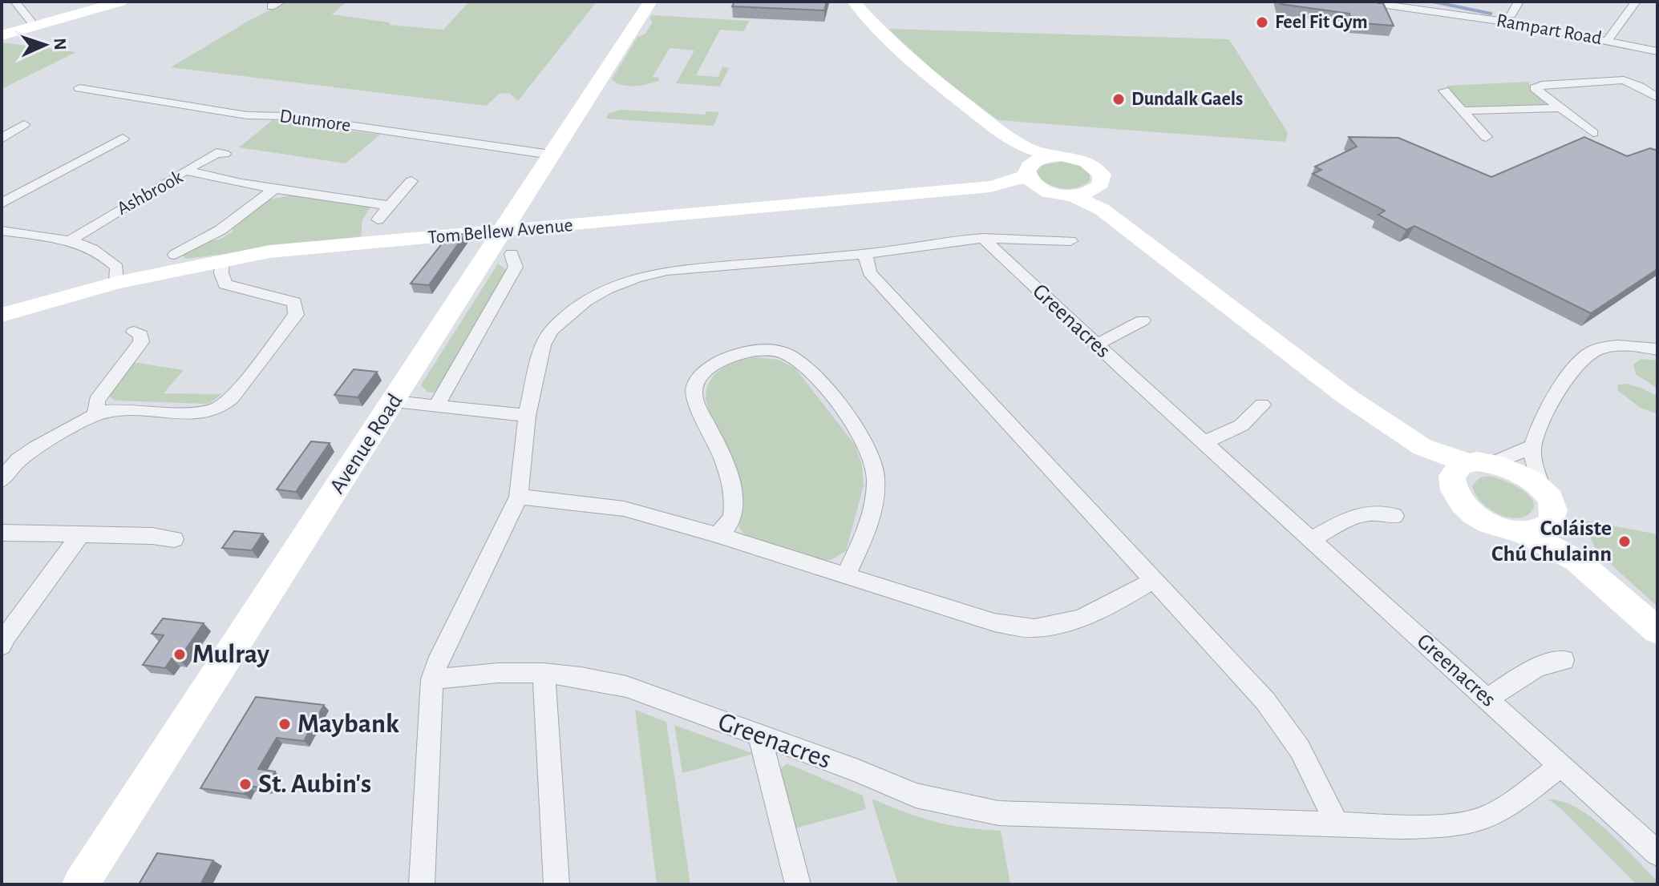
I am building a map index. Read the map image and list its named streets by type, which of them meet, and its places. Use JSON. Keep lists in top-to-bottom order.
{
  "streets": {
    "street": [
      "Rampart Road",
      "Dunmore",
      "Ashbrook",
      "Tom Bellew Avenue",
      "Greenacres",
      "Avenue Road"
    ]
  },
  "crossings": [
    ["Dunmore", "Avenue Road"],
    ["Tom Bellew Avenue", "Avenue Road"]
  ],
  "places": [
    "Feel Fit Gym",
    "Dundalk Gaels",
    "Coláiste Chú Chulainn",
    "Mulray",
    "Maybank",
    "St. Aubin's"
  ],
  "north": "right"
}
